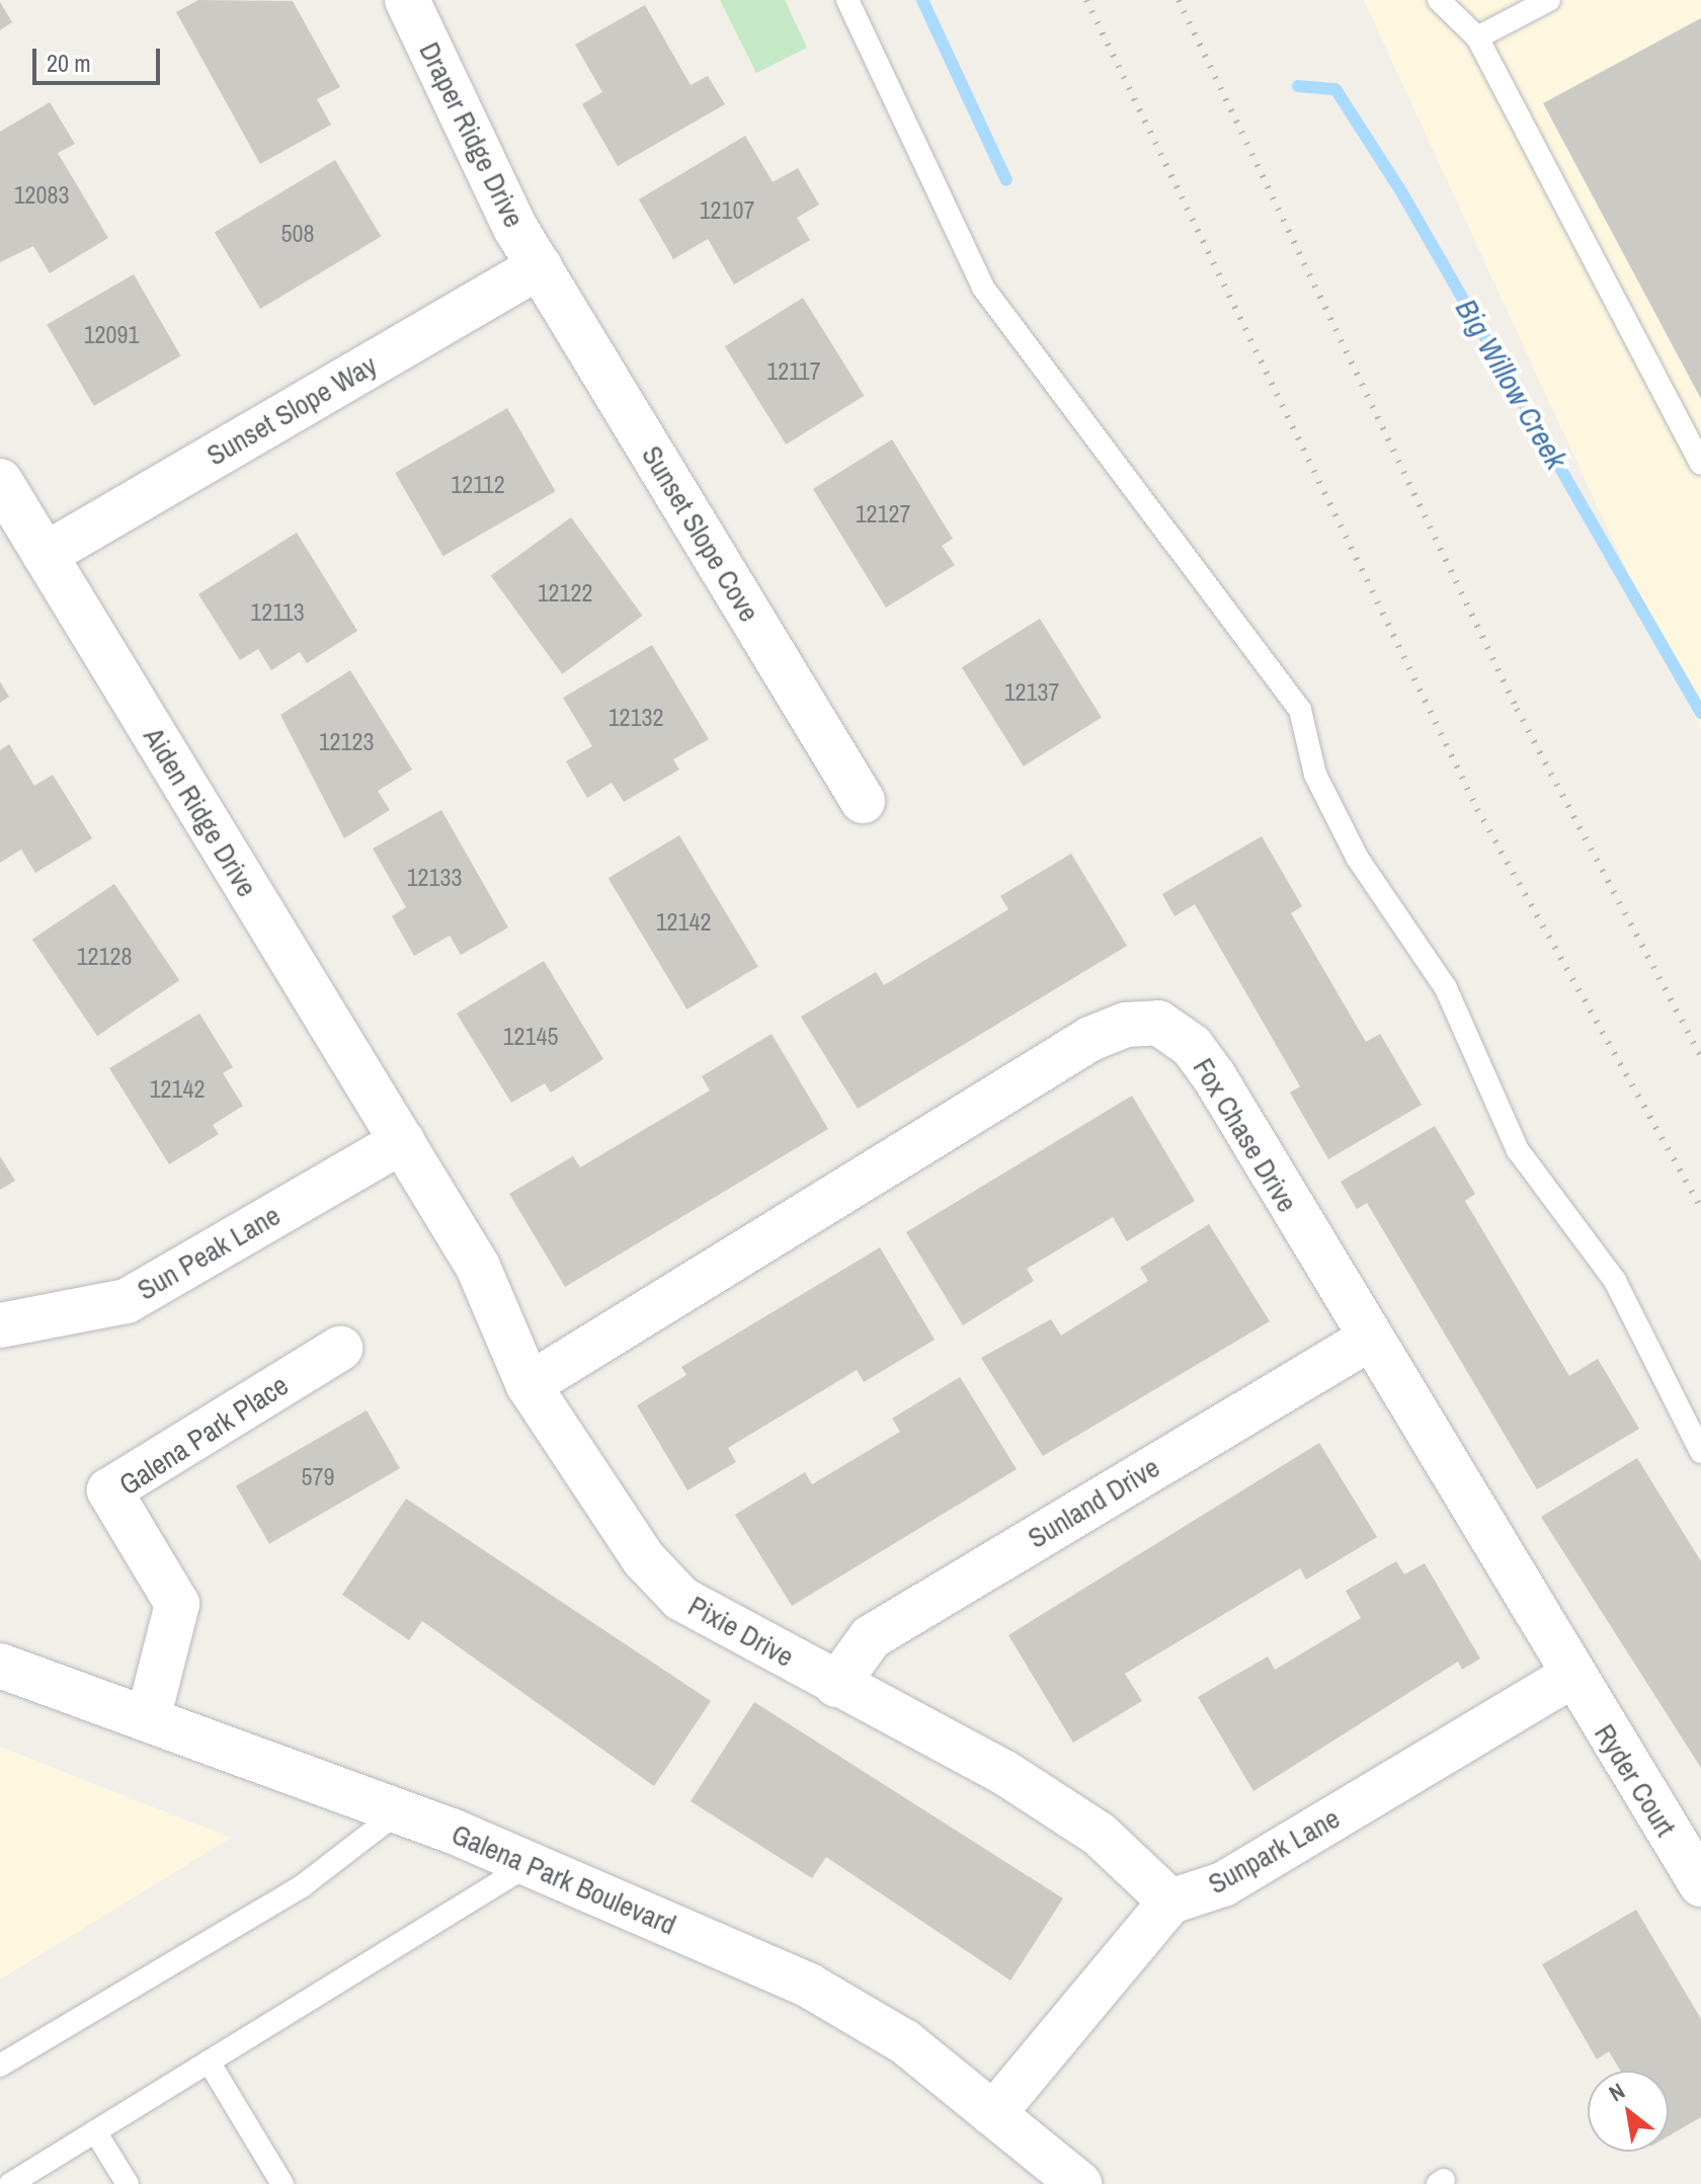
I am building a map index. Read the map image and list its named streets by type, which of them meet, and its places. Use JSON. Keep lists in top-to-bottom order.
{
  "streets": {
    "street": [
      "Draper Ridge Drive",
      "Sunset Slope Way",
      "Sunset Slope Cove",
      "Aiden Ridge Drive",
      "Fox Chase Drive",
      "Sun Peak Lane",
      "Galena Park Place",
      "Sunland Drive",
      "Pixie Drive",
      "Ryder Court",
      "Sunpark Lane",
      "Galena Park Boulevard"
    ]
  },
  "crossings": [
    ["Draper Ridge Drive", "Sunset Slope Way"],
    ["Draper Ridge Drive", "Sunset Slope Cove"],
    ["Sunset Slope Way", "Sunset Slope Cove"],
    ["Sunset Slope Way", "Aiden Ridge Drive"],
    ["Aiden Ridge Drive", "Sun Peak Lane"],
    ["Aiden Ridge Drive", "Pixie Drive"],
    ["Fox Chase Drive", "Sunland Drive"],
    ["Fox Chase Drive", "Pixie Drive"],
    ["Fox Chase Drive", "Ryder Court"],
    ["Fox Chase Drive", "Sunpark Lane"],
    ["Sun Peak Lane", "Pixie Drive"],
    ["Galena Park Place", "Galena Park Boulevard"],
    ["Sunland Drive", "Pixie Drive"],
    ["Pixie Drive", "Sunpark Lane"],
    ["Ryder Court", "Sunpark Lane"],
    ["Sunpark Lane", "Galena Park Boulevard"]
  ],
  "water": ["Big Willow Creek"],
  "house_numbers": [
    "12083",
    "12107",
    "508",
    "12091",
    "12117",
    "12112",
    "12127",
    "12122",
    "12113",
    "12137",
    "12132",
    "12123",
    "12133",
    "12142",
    "12128",
    "12145",
    "12142",
    "579"
  ],
  "scale_bar": "20 m",
  "north": "top left"
}
